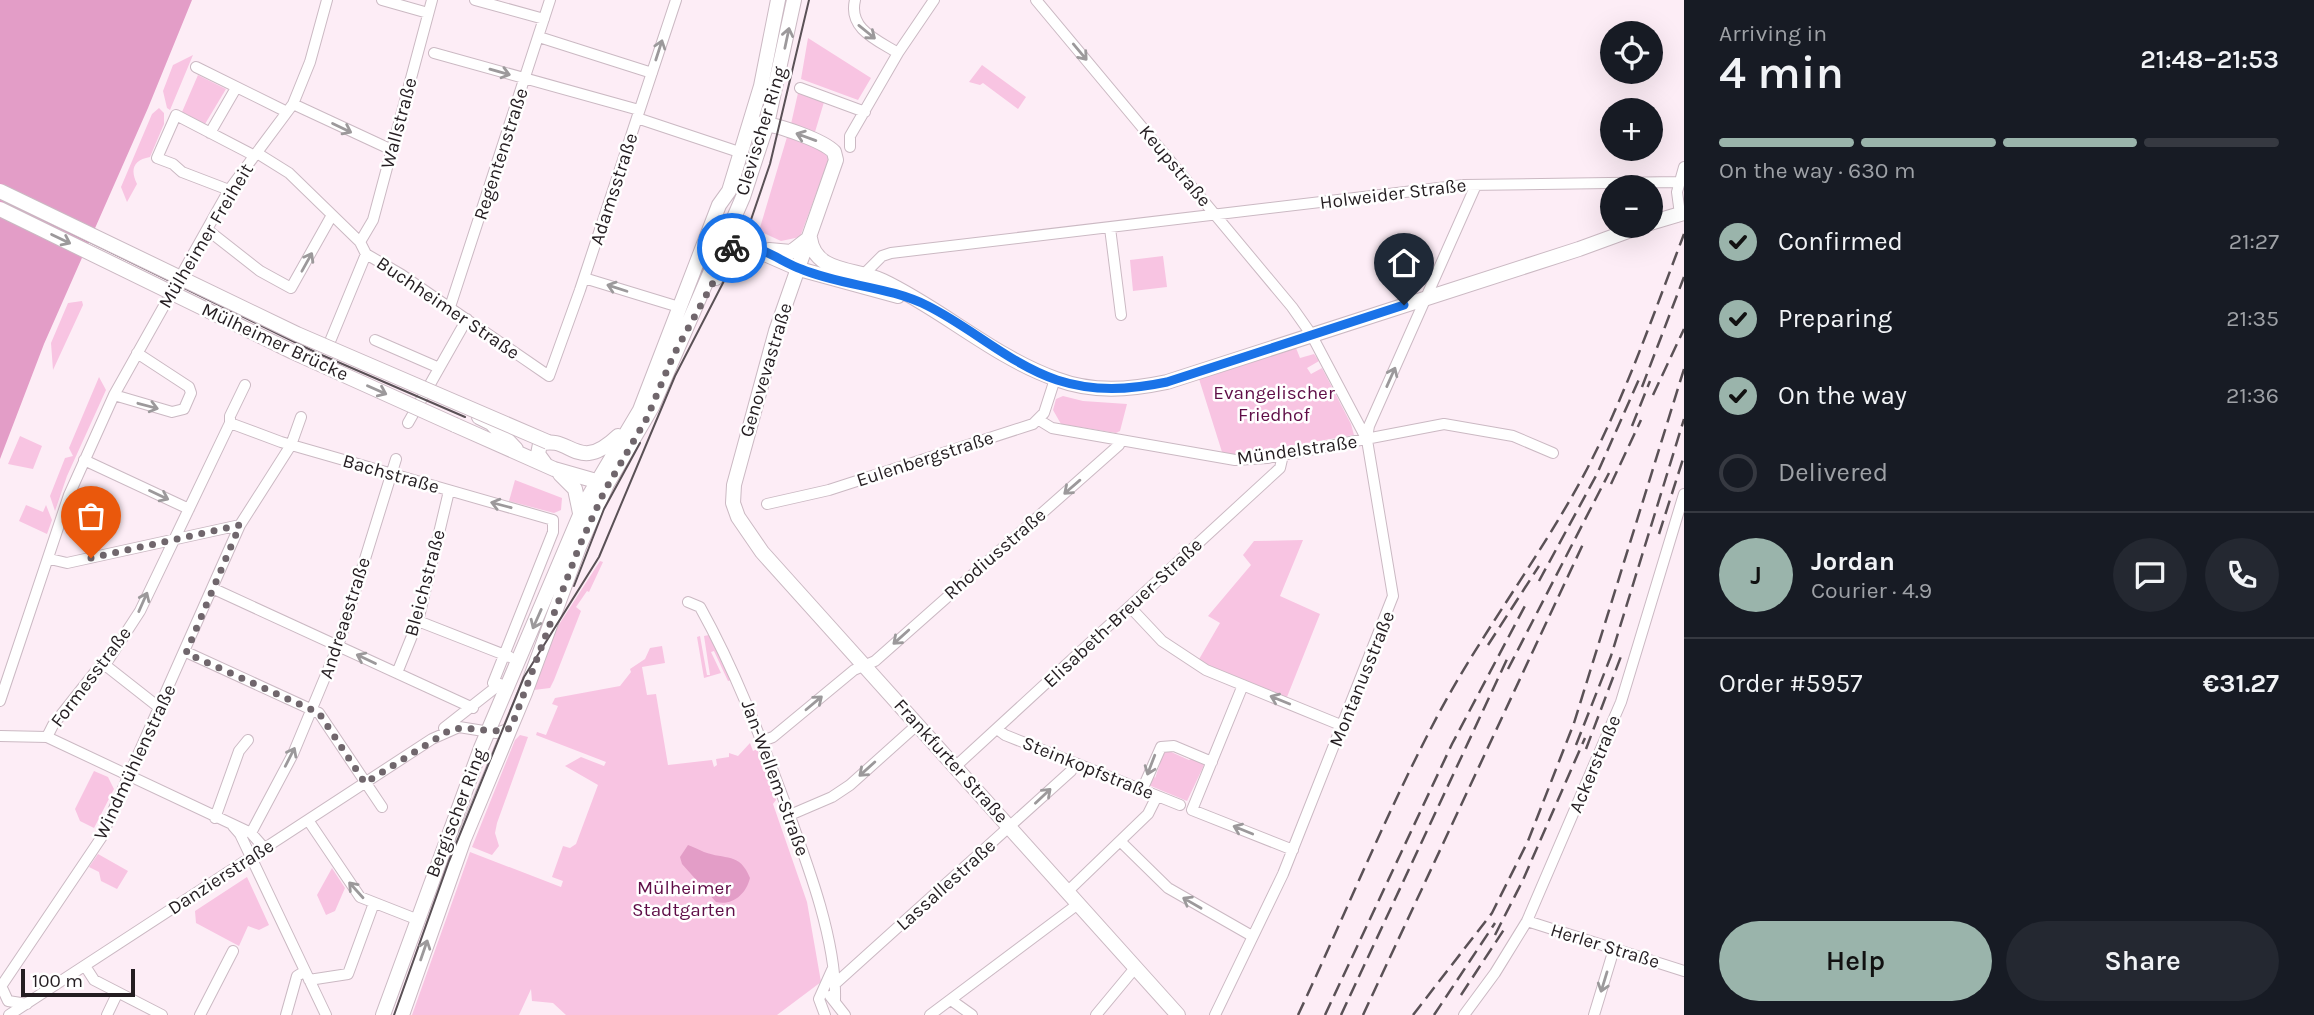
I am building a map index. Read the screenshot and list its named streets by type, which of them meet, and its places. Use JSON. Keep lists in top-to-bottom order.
{
  "streets": {
    "main road": [
      "Clevischer Ring",
      "Mülheimer Brücke",
      "Genovevastraße",
      "Frankfurter Straße",
      "Bergischer Ring"
    ],
    "street": [
      "Wallstraße",
      "Regentenstraße",
      "Keupstraße",
      "Adamsstraße",
      "Holweider Straße",
      "Mülheimer Freiheit",
      "Buchheimer Straße",
      "Mündelstraße",
      "Eulenbergstraße",
      "Bachstraße",
      "Rhodiusstraße",
      "Bleichstraße",
      "Elisabeth-Breuer-Straße",
      "Andreaestraße",
      "Formesstraße",
      "Montanusstraße",
      "Windmühlenstraße",
      "Ackerstraße",
      "Steinkopfstraße",
      "Jan-Wellem-Straße",
      "Danzierstraße",
      "Lassallestraße",
      "Herler Straße"
    ]
  },
  "crossings": [
    ["Wallstraße", "Buchheimer Straße"],
    ["Clevischer Ring", "Mülheimer Brücke"],
    ["Clevischer Ring", "Genovevastraße"],
    ["Clevischer Ring", "Bergischer Ring"],
    ["Regentenstraße", "Buchheimer Straße"],
    ["Keupstraße", "Holweider Straße"],
    ["Keupstraße", "Montanusstraße"],
    ["Adamsstraße", "Buchheimer Straße"],
    ["Mülheimer Freiheit", "Buchheimer Straße"],
    ["Mülheimer Brücke", "Bergischer Ring"],
    ["Genovevastraße", "Frankfurter Straße"],
    ["Mündelstraße", "Eulenbergstraße"],
    ["Mündelstraße", "Rhodiusstraße"],
    ["Mündelstraße", "Elisabeth-Breuer-Straße"],
    ["Mündelstraße", "Montanusstraße"],
    ["Bachstraße", "Bleichstraße"],
    ["Bachstraße", "Andreaestraße"],
    ["Bachstraße", "Formesstraße"],
    ["Rhodiusstraße", "Frankfurter Straße"],
    ["Rhodiusstraße", "Jan-Wellem-Straße"],
    ["Elisabeth-Breuer-Straße", "Frankfurter Straße"],
    ["Elisabeth-Breuer-Straße", "Steinkopfstraße"],
    ["Frankfurter Straße", "Lassallestraße"],
    ["Windmühlenstraße", "Danzierstraße"],
    ["Ackerstraße", "Herler Straße"],
    ["Steinkopfstraße", "Lassallestraße"],
    ["Jan-Wellem-Straße", "Lassallestraße"],
    ["Bergischer Ring", "Danzierstraße"]
  ],
  "one_way": ["Keupstraße"],
  "parks": ["Evangelischer Friedhof", "Mülheimer Stadtgarten"],
  "scale_bar": "100 m",
  "page": {
    "heading": ["4 min", "Arriving in", "21:48–21:53"],
    "panel": [
      "Jordan",
      "Courier · 4.9",
      "Order #5957",
      "€31.27"
    ],
    "map_buttons": ["+", "−"],
    "bar": "On the way · 630 m",
    "list": [
      ["Confirmed", "21:27"],
      ["Preparing", "21:35"],
      ["On the way", "21:36"],
      "Delivered"
    ],
    "round": "J",
    "buttons": ["Help", "Share"],
    "scale": "100 m"
  }
}
